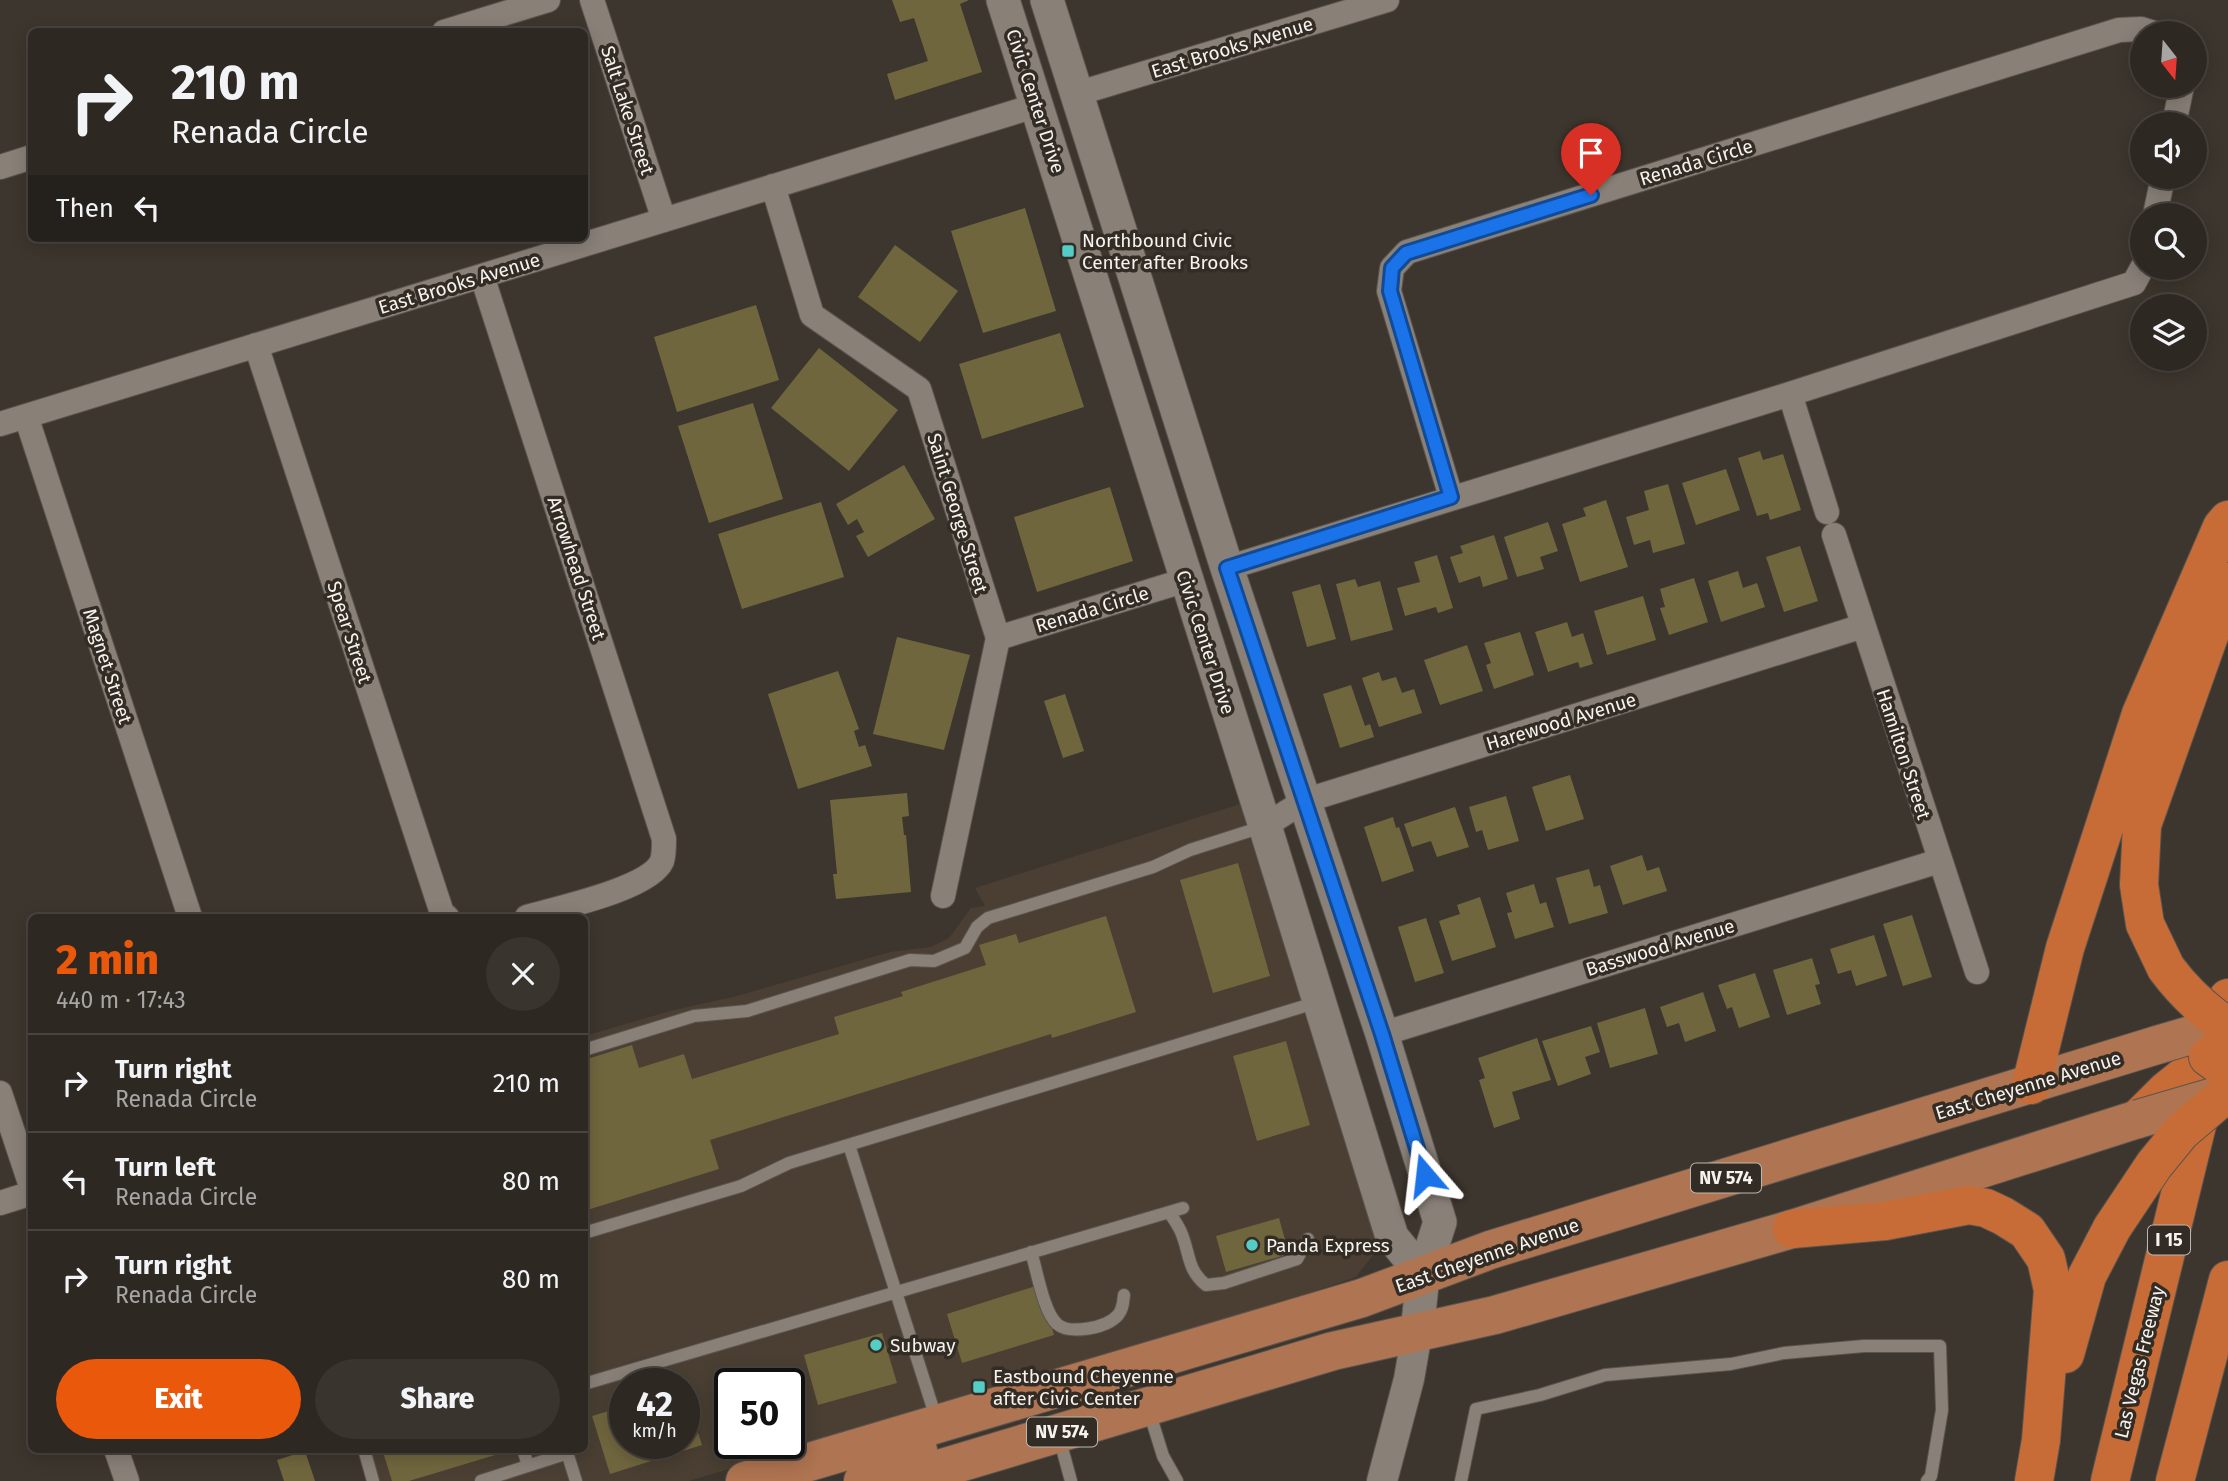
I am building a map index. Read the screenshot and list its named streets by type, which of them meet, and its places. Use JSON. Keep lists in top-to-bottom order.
{
  "streets": {
    "highway": ["I 15", "Las Vegas Freeway"],
    "main road": ["Civic Center Drive", "East Cheyenne Avenue", "NV 574"],
    "street": [
      "East Brooks Avenue",
      "Salt Lake Street",
      "Renada Circle",
      "Saint George Street",
      "Arrowhead Street",
      "Spear Street",
      "Magnet Street",
      "Harewood Avenue",
      "Hamilton Street",
      "Basswood Avenue"
    ]
  },
  "crossings": [
    ["East Brooks Avenue", "Civic Center Drive"],
    ["East Brooks Avenue", "Salt Lake Street"],
    ["East Brooks Avenue", "Saint George Street"],
    ["East Brooks Avenue", "Arrowhead Street"],
    ["East Brooks Avenue", "Spear Street"],
    ["East Brooks Avenue", "Magnet Street"],
    ["Civic Center Drive", "Renada Circle"],
    ["Civic Center Drive", "Harewood Avenue"],
    ["Civic Center Drive", "Basswood Avenue"],
    ["Civic Center Drive", "East Cheyenne Avenue"],
    ["Civic Center Drive", "NV 574"],
    ["Renada Circle", "Saint George Street"],
    ["Harewood Avenue", "Hamilton Street"],
    ["Hamilton Street", "Basswood Avenue"],
    ["East Cheyenne Avenue", "Las Vegas Freeway"]
  ],
  "places": {
    "transit": ["Northbound Civic Center after Brooks", "Eastbound Cheyenne after Civic Center"],
    "other": ["Panda Express", "Subway"]
  },
  "north": "bottom",
  "page": {
    "turn": ["210 m", "Renada Circle"],
    "then": "Then",
    "heading": ["2 min", "440 m · 17:43"],
    "list": [
      {
        "name": "Turn right",
        "note": "Renada Circle",
        "value": "210 m"
      },
      {
        "name": "Turn left",
        "note": "Renada Circle",
        "value": "80 m"
      },
      {
        "name": "Turn right",
        "note": "Renada Circle",
        "value": "80 m"
      }
    ],
    "buttons": ["Exit", "Share"],
    "speed": "42 km/h",
    "limit": "50"
  }
}
